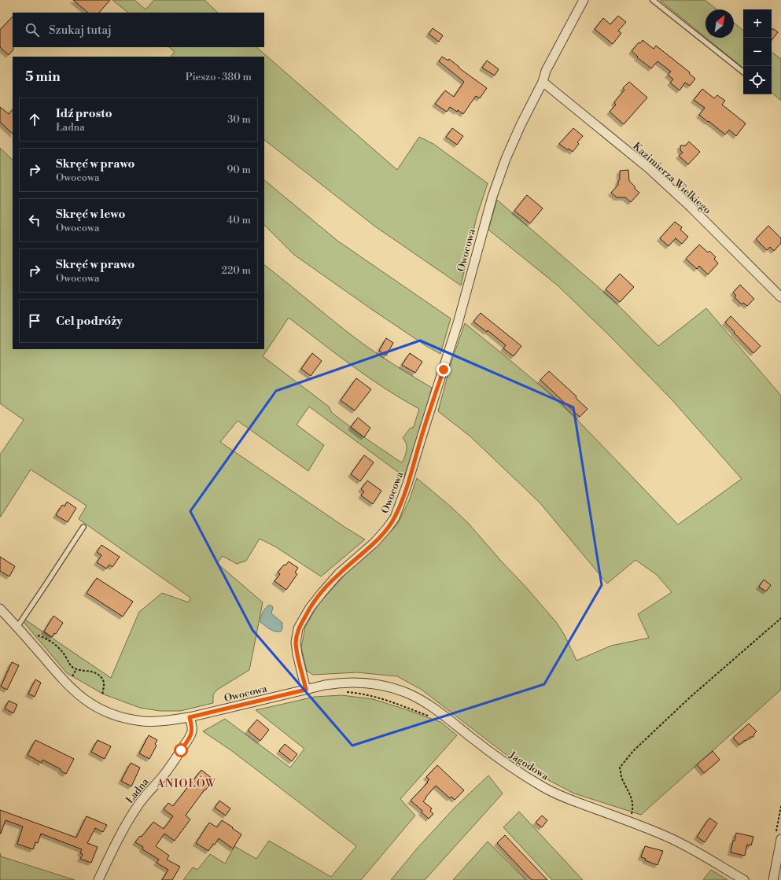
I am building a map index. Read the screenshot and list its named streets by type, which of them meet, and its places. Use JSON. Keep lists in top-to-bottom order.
{
  "streets": {
    "street": [
      "Kazimierza Wielkiego",
      "Owocowa",
      "Jagodowa",
      "Ładna"
    ]
  },
  "crossings": [
    ["Kazimierza Wielkiego", "Owocowa"],
    ["Owocowa", "Jagodowa"],
    ["Owocowa", "Ładna"]
  ],
  "districts": ["ANIOŁÓW"],
  "north": "top right",
  "page": {
    "map_buttons": ["+", "−"],
    "search": "Szukaj tutaj",
    "heading": ["5 min", "Pieszo · 380 m"],
    "list": [
      ["Idź prosto", "Ładna", "30 m"],
      ["Skręć w prawo", "Owocowa", "90 m"],
      ["Skręć w lewo", "Owocowa", "40 m"],
      ["Skręć w prawo", "Owocowa", "220 m"],
      "Cel podróży"
    ]
  }
}
